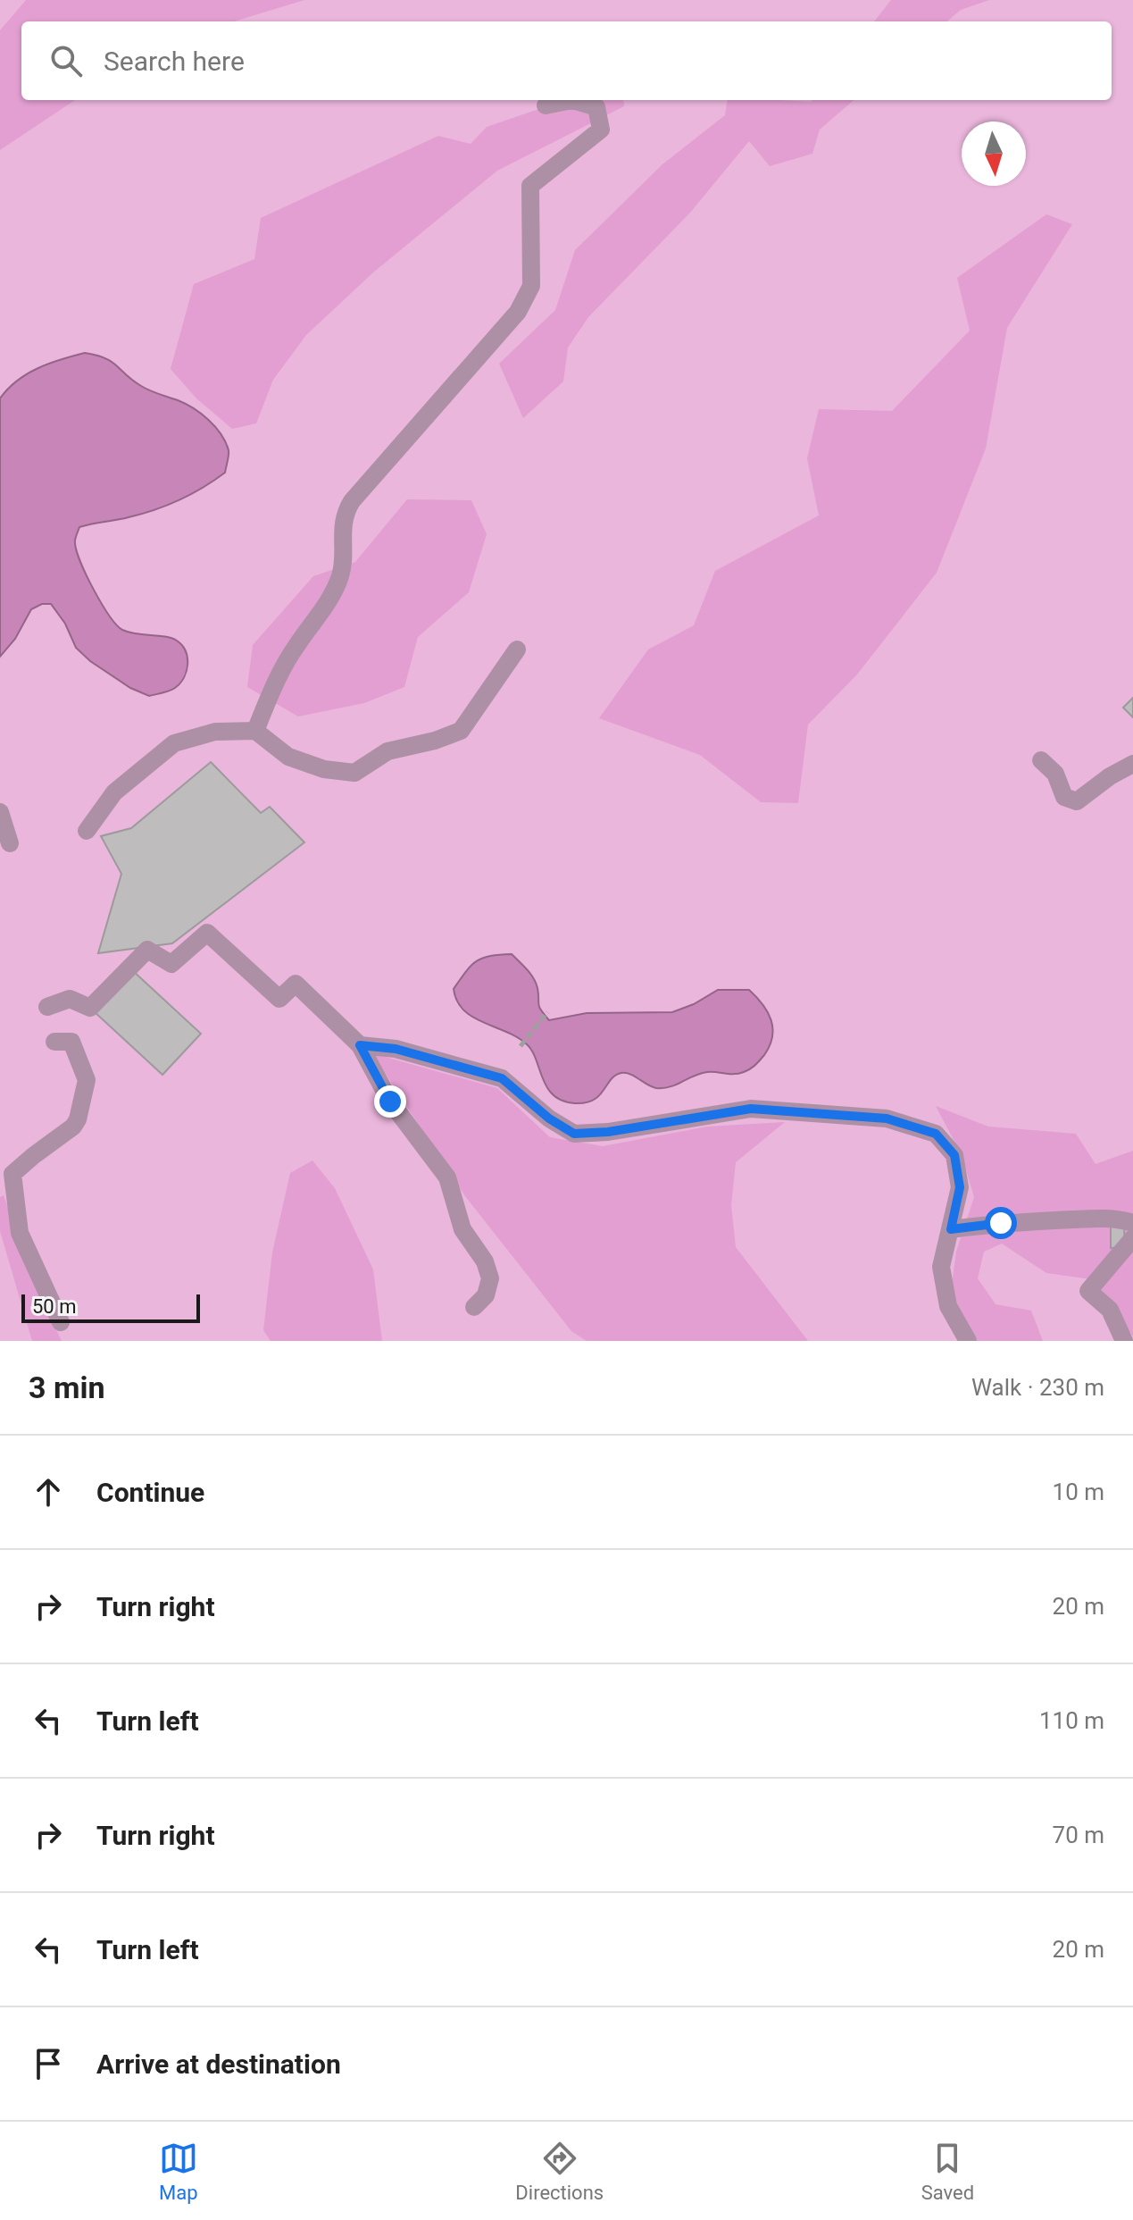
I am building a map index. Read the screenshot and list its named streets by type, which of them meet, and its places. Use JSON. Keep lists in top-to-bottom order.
{
  "scale_bar": "50 m",
  "north": "bottom",
  "page": {
    "search": "Search here",
    "scale": "50 m",
    "heading": ["3 min", "Walk · 230 m"],
    "list": [
      ["Continue", "10 m"],
      ["Turn right", "20 m"],
      ["Turn left", "110 m"],
      ["Turn right", "70 m"],
      ["Turn left", "20 m"],
      "Arrive at destination"
    ],
    "nav": ["Map", "Directions", "Saved"]
  }
}
